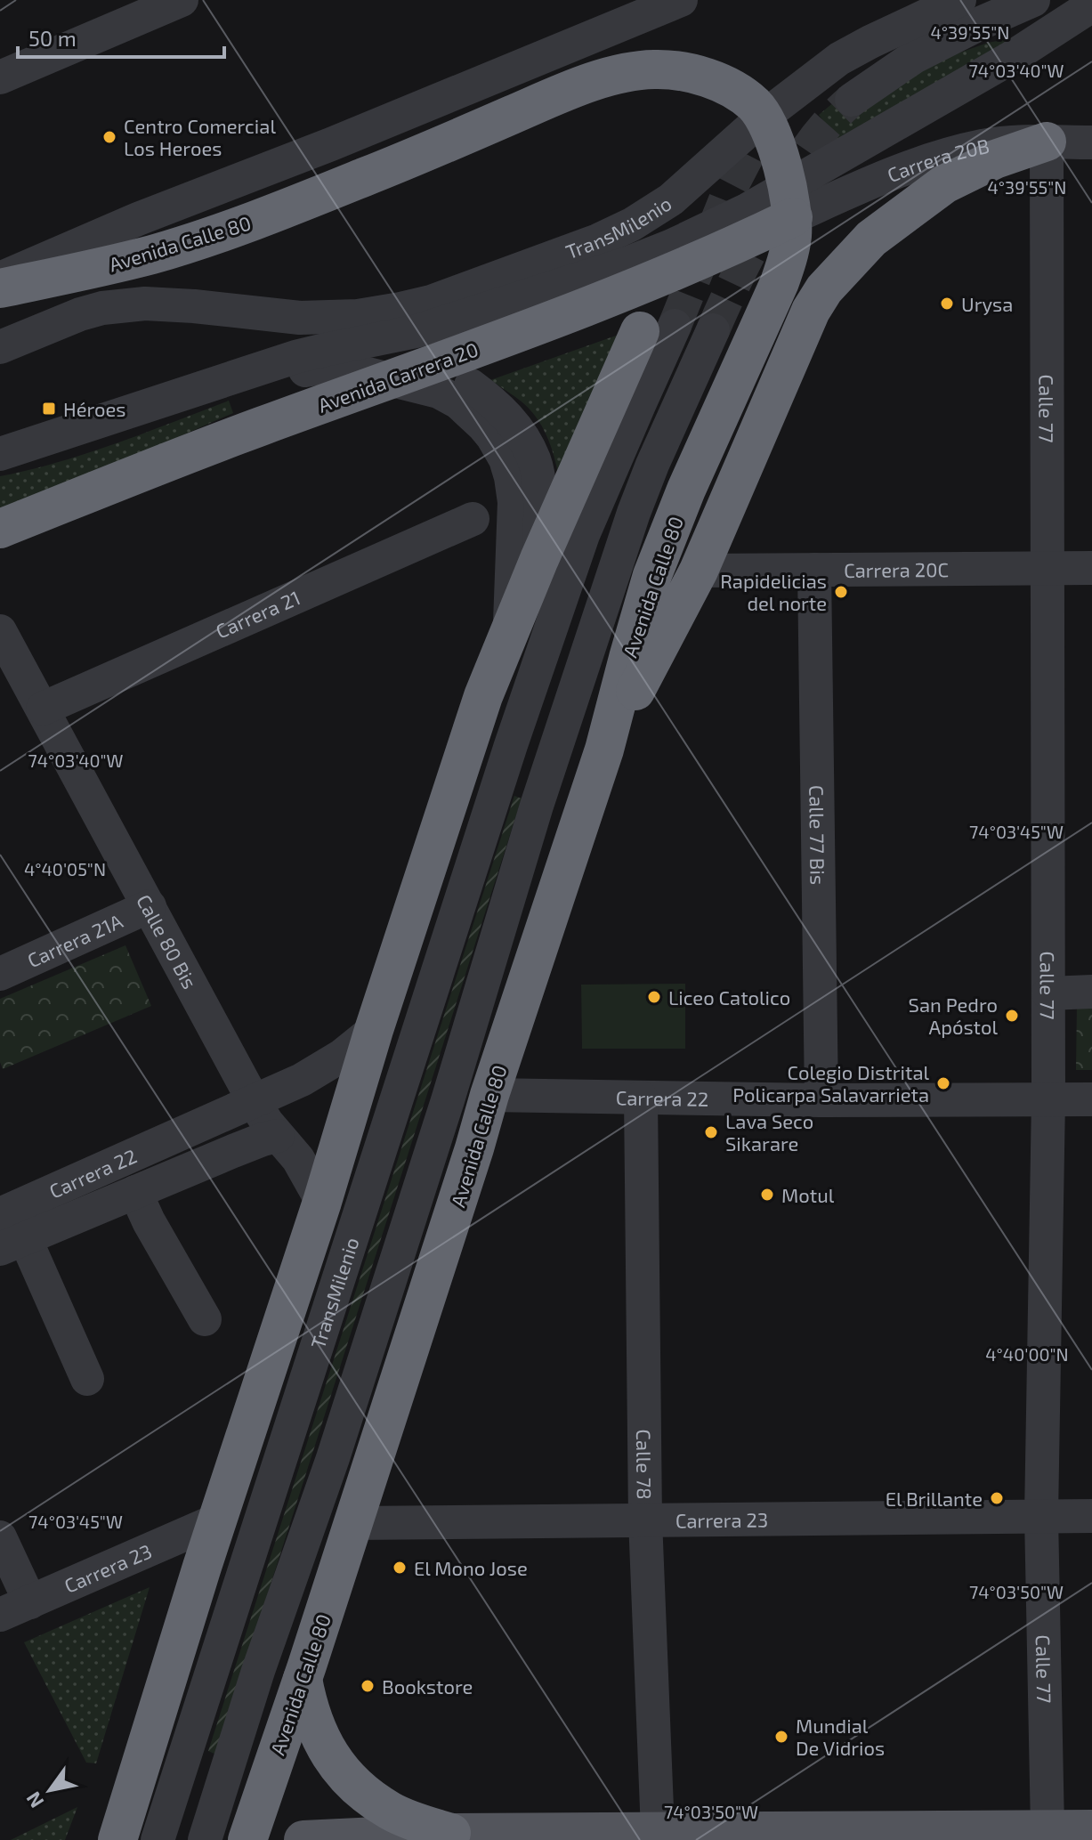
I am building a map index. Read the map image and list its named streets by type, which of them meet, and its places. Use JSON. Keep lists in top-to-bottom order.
{
  "streets": {
    "highway": ["Avenida Calle 80", "Avenida Carrera 20"],
    "street": [
      "Carrera 20B",
      "TransMilenio",
      "Calle 77",
      "Carrera 20C",
      "Carrera 21",
      "Calle 77 Bis",
      "Carrera 21A",
      "Calle 80 Bis",
      "Carrera 22",
      "Calle 78",
      "Carrera 23"
    ]
  },
  "crossings": [
    ["Carrera 20B", "TransMilenio"],
    ["Carrera 20B", "Avenida Calle 80"],
    ["Carrera 20B", "Avenida Carrera 20"],
    ["Carrera 20B", "Calle 77"],
    ["TransMilenio", "Avenida Calle 80"],
    ["TransMilenio", "Avenida Carrera 20"],
    ["Avenida Calle 80", "Avenida Carrera 20"],
    ["Avenida Calle 80", "Carrera 22"],
    ["Avenida Calle 80", "Carrera 23"],
    ["Calle 77", "Carrera 20C"],
    ["Calle 77", "Carrera 22"],
    ["Calle 77", "Carrera 23"],
    ["Carrera 20C", "Calle 77 Bis"],
    ["Carrera 21", "Calle 80 Bis"],
    ["Calle 77 Bis", "Carrera 22"],
    ["Carrera 21A", "Calle 80 Bis"],
    ["Calle 80 Bis", "Carrera 22"],
    ["Carrera 22", "Calle 78"],
    ["Calle 78", "Carrera 23"]
  ],
  "places": {
    "other": [
      "Centro Comercial Los Heroes",
      "Urysa",
      "Rapidelicias del norte",
      "Liceo Catolico",
      "San Pedro Apóstol",
      "Colegio Distrital Policarpa Salavarrieta",
      "Lava Seco Sikarare",
      "Motul",
      "El Brillante",
      "El Mono Jose",
      "Bookstore",
      "Mundial De Vidrios"
    ],
    "transit": ["Héroes"]
  },
  "scale_bar": "50 m",
  "north": "bottom left",
  "coordinates": [
    "4°39'55\"N",
    "74°03'40\"W",
    "74°03'45\"W",
    "4°40'05\"N",
    "4°40'00\"N",
    "74°03'50\"W"
  ]
}
